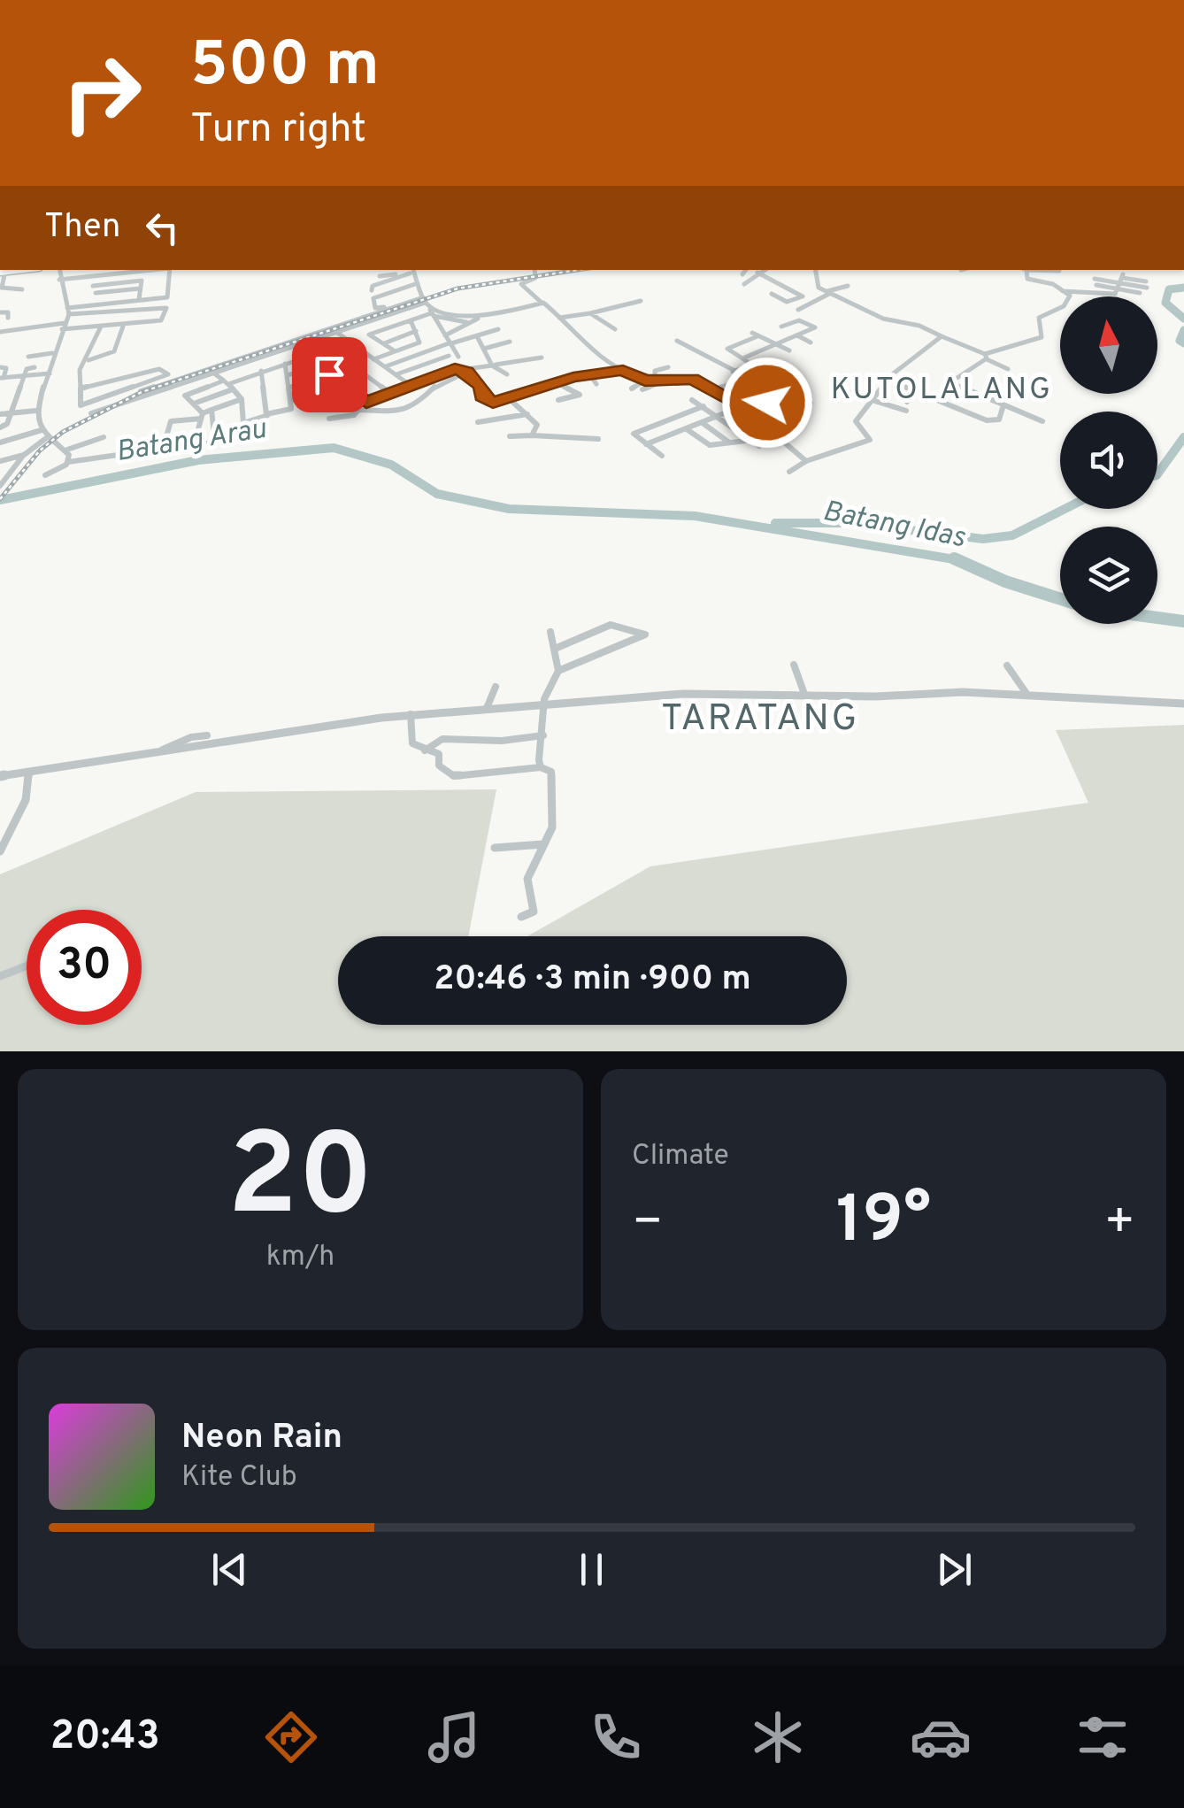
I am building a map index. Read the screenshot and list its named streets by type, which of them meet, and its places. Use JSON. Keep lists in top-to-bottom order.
{
  "districts": ["KUTOLALANG", "TARATANG"],
  "water": ["Batang Arau", "Batang Idas"],
  "north": "top",
  "page": {
    "turn": ["500 m", "Turn right"],
    "then": "Then",
    "limit": "30",
    "trip": "20:46 · 3 min · 900 m",
    "tile": [
      ["20", "km/h"],
      "Climate"
    ],
    "heat": ["−", "19°", "+"],
    "song": ["Neon Rain", "Kite Club"],
    "tabs": "20:43"
  }
}
